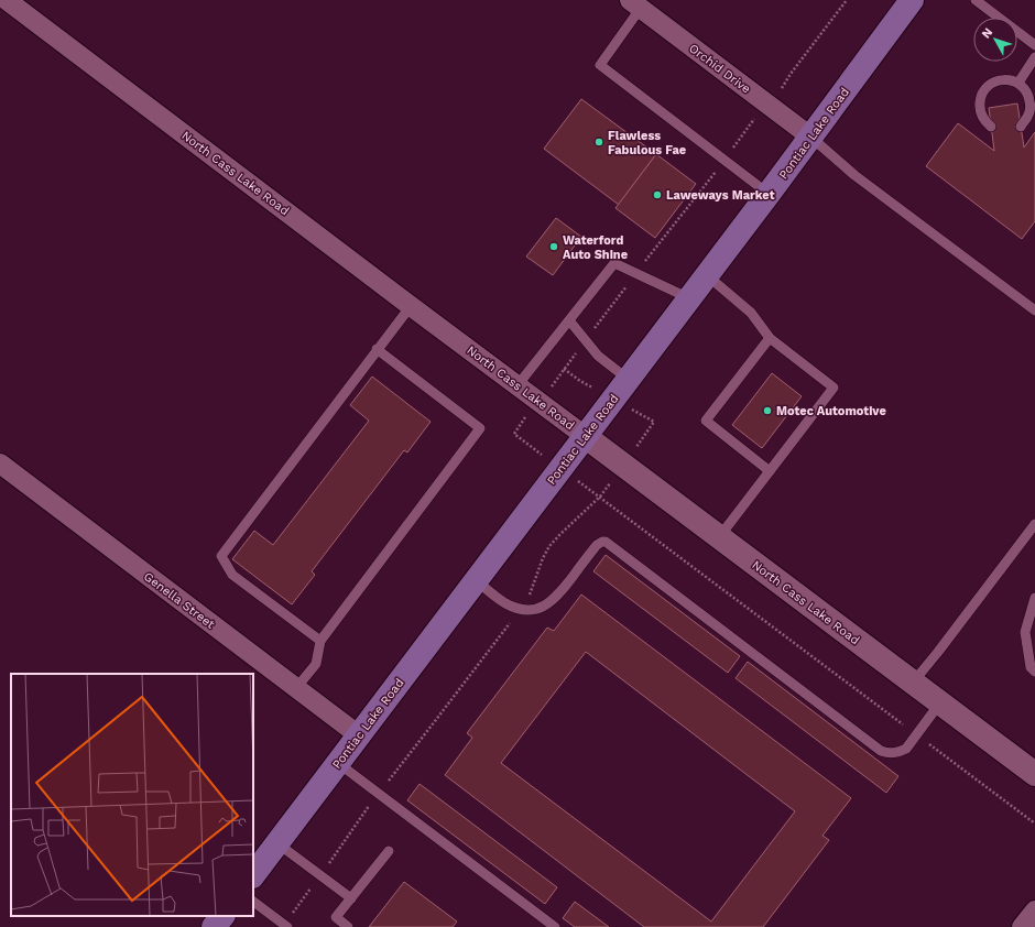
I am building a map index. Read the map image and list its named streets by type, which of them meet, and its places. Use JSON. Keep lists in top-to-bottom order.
{
  "streets": {
    "main road": ["Pontiac Lake Road"],
    "street": ["Orchid Drive", "North Cass Lake Road", "Genella Street"]
  },
  "crossings": [
    ["Orchid Drive", "Pontiac Lake Road"],
    ["Pontiac Lake Road", "North Cass Lake Road"],
    ["Pontiac Lake Road", "Genella Street"]
  ],
  "places": [
    "Flawless Fabulous Fae",
    "Laweways Market",
    "Waterford Auto Shine",
    "Motec Automotive"
  ],
  "north": "top left"
}
